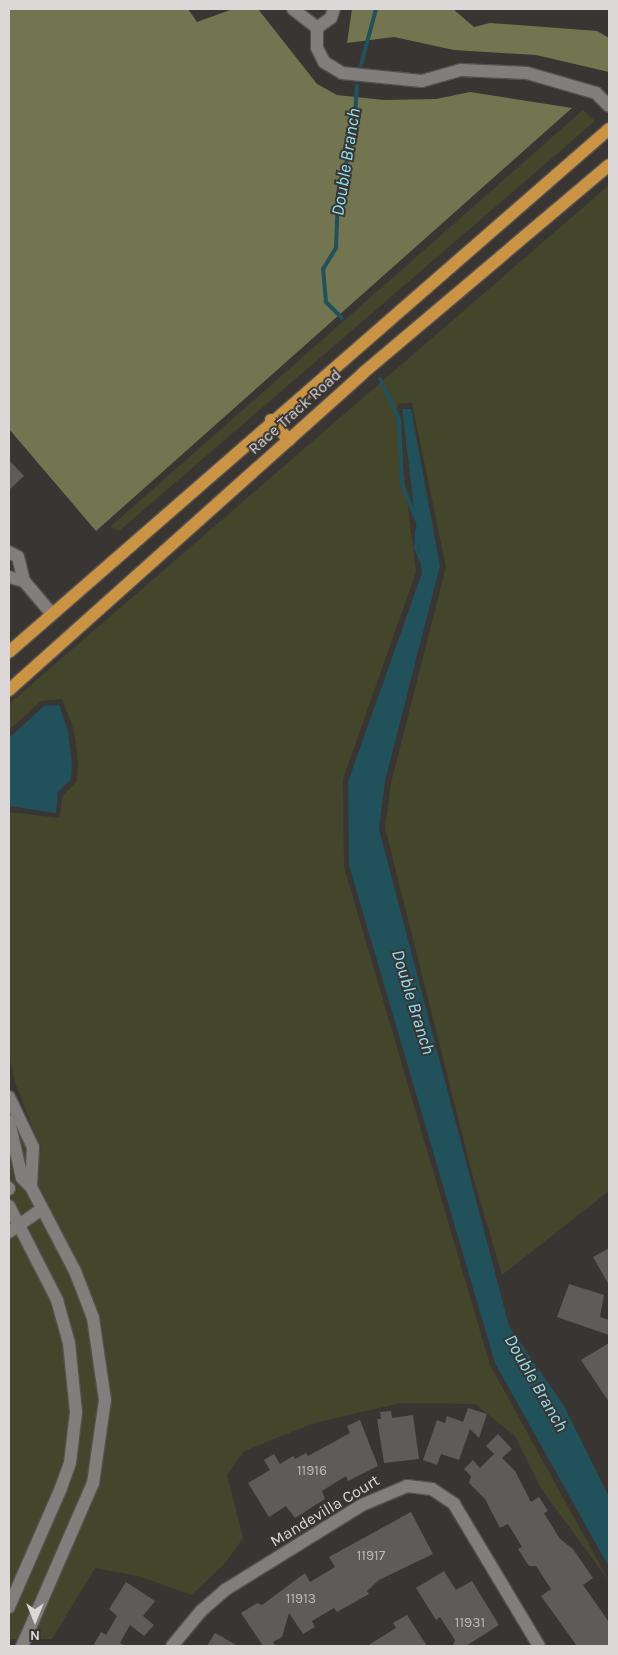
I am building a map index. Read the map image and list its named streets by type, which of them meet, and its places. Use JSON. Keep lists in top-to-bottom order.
{
  "streets": {
    "main road": ["Race Track Road"],
    "street": ["Mandevilla Court"]
  },
  "water": ["Double Branch"],
  "house_numbers": [
    "11916",
    "11917",
    "11913",
    "11931"
  ],
  "north": "bottom"
}
